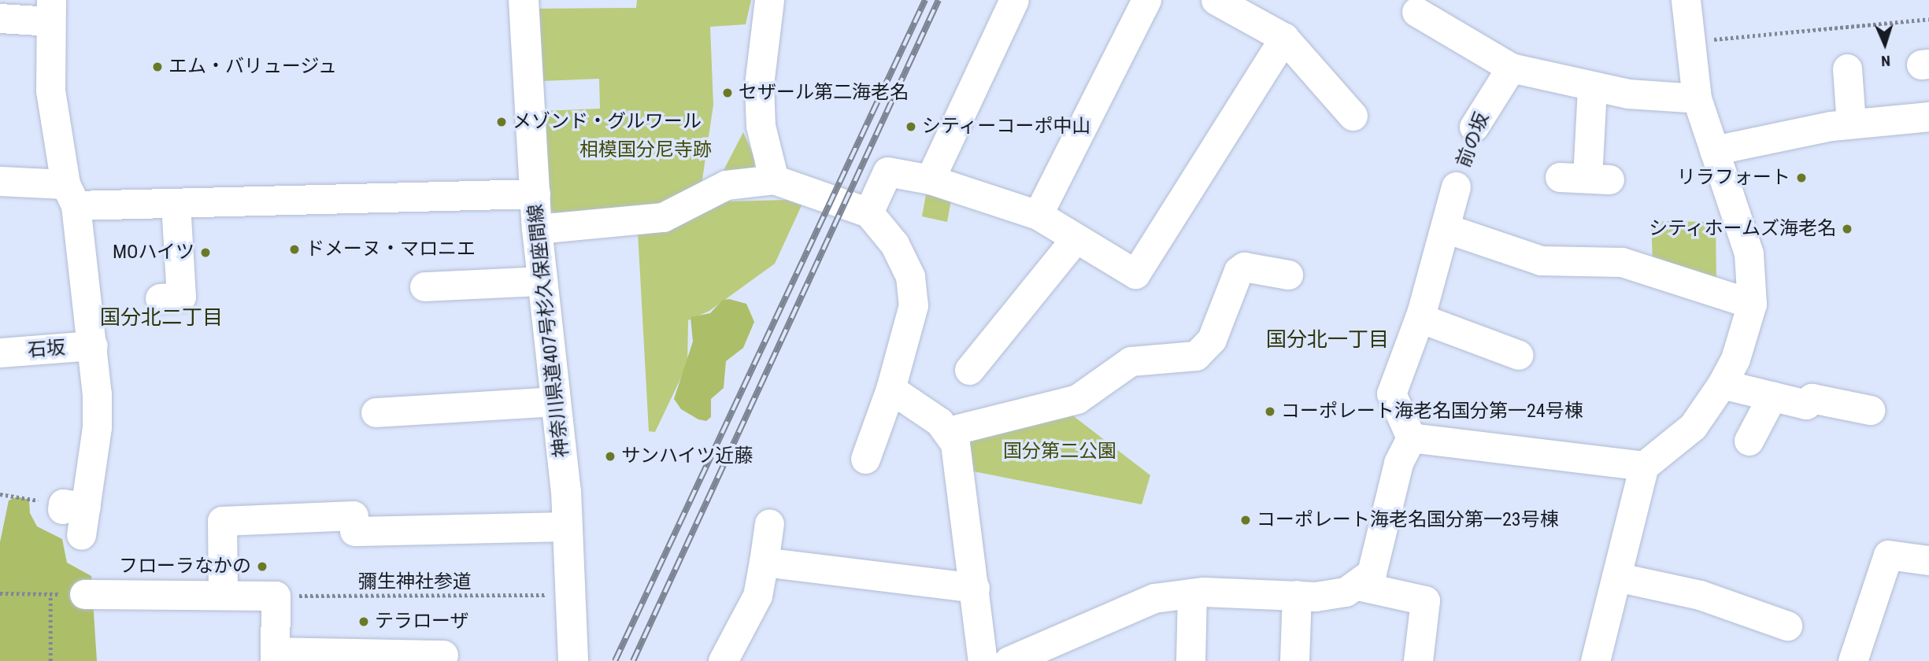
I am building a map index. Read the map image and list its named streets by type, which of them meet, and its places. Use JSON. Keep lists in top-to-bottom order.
{
  "streets": {
    "main road": ["神奈川県道407号杉久保座間線"],
    "street": ["前の坂", "石坂"],
    "path": ["彌生神社参道"]
  },
  "districts": ["国分北二丁目", "国分北一丁目"],
  "parks": ["相模国分尼寺跡", "国分第二公園"],
  "places": [
    "エム・バリュージュ",
    "セザール第二海老名",
    "メゾンド・グルワール",
    "シティーコーポ中山",
    "リラフォート",
    "シティホームズ海老名",
    "ドメーヌ・マロニエ",
    "MOハイツ",
    "コーポレート海老名国分第一24号棟",
    "サンハイツ近藤",
    "コーポレート海老名国分第一23号棟",
    "フローラなかの",
    "テラローザ"
  ],
  "north": "bottom"
}
